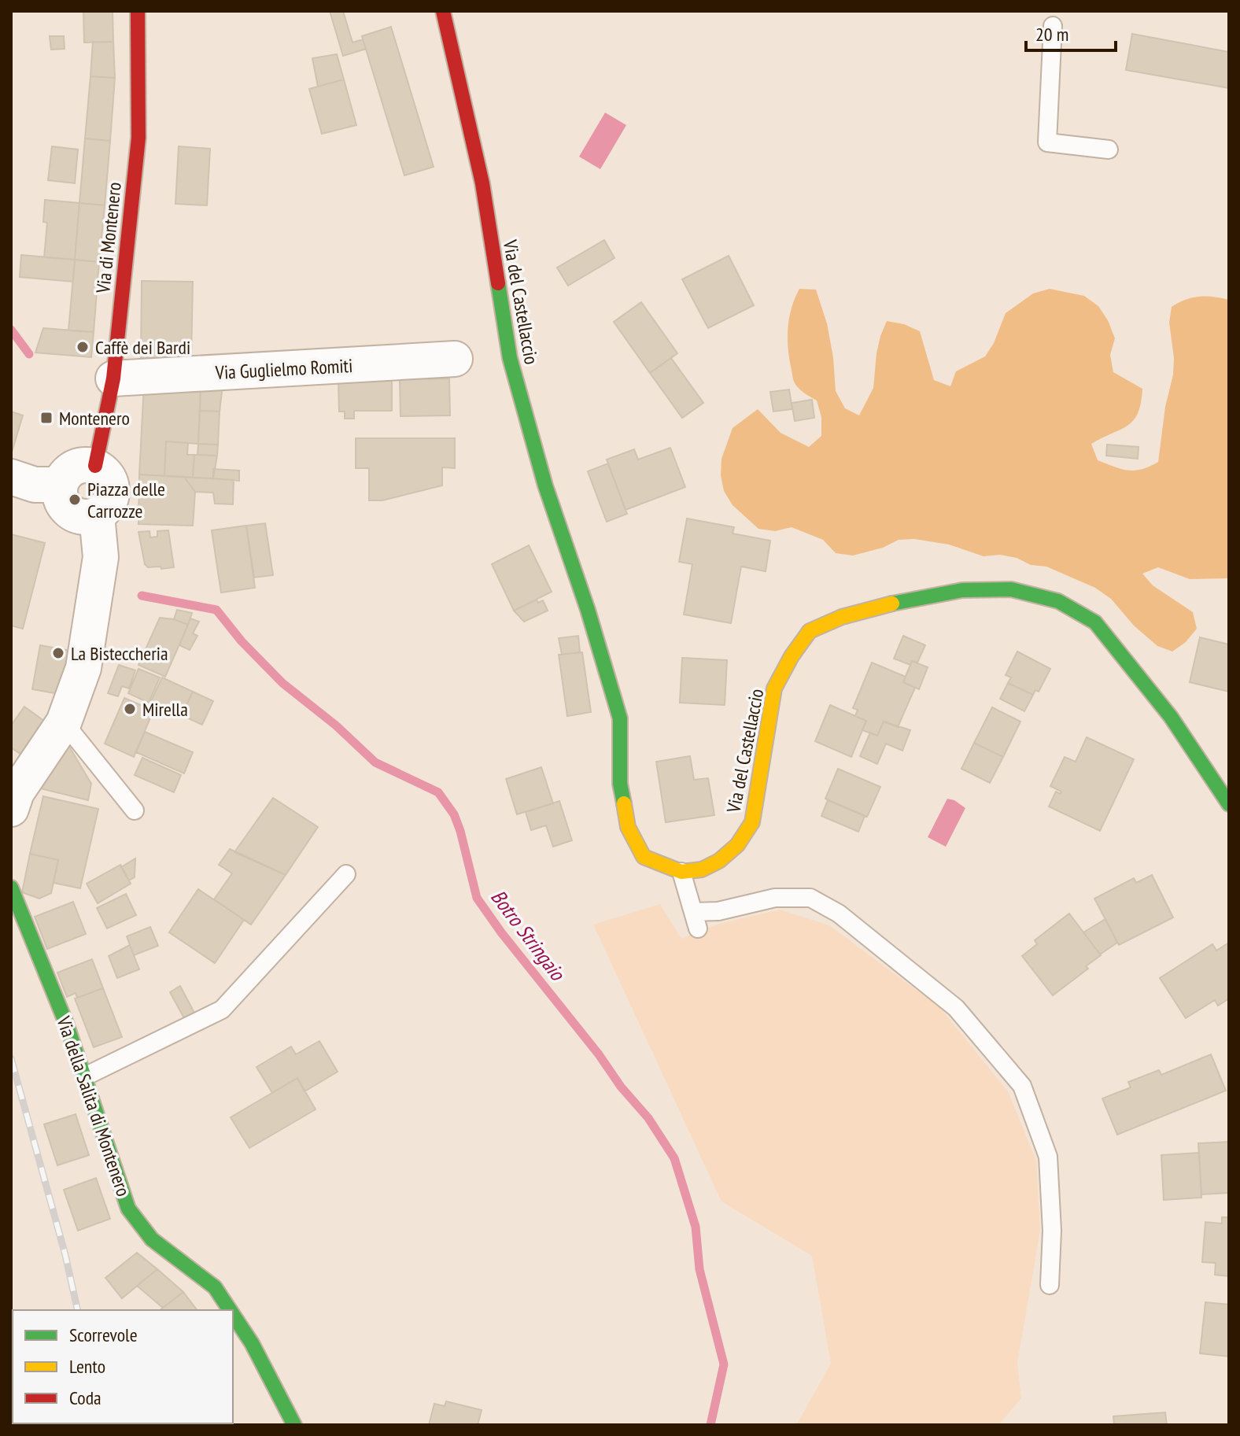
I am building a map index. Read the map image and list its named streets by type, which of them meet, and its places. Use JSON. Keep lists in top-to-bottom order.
{
  "streets": {
    "street": [
      "Via di Montenero",
      "Via del Castellaccio",
      "Via Guglielmo Romiti",
      "Via della Salita di Montenero"
    ]
  },
  "crossings": [
    ["Via di Montenero", "Via Guglielmo Romiti"]
  ],
  "water": ["Botro Stringaio"],
  "places": {
    "other": [
      "Caffè dei Bardi",
      "Piazza delle Carrozze",
      "La Bisteccheria",
      "Mirella"
    ],
    "transit": ["Montenero"]
  },
  "legend": ["Scorrevole", "Lento", "Coda"],
  "scale_bar": "20 m"
}
